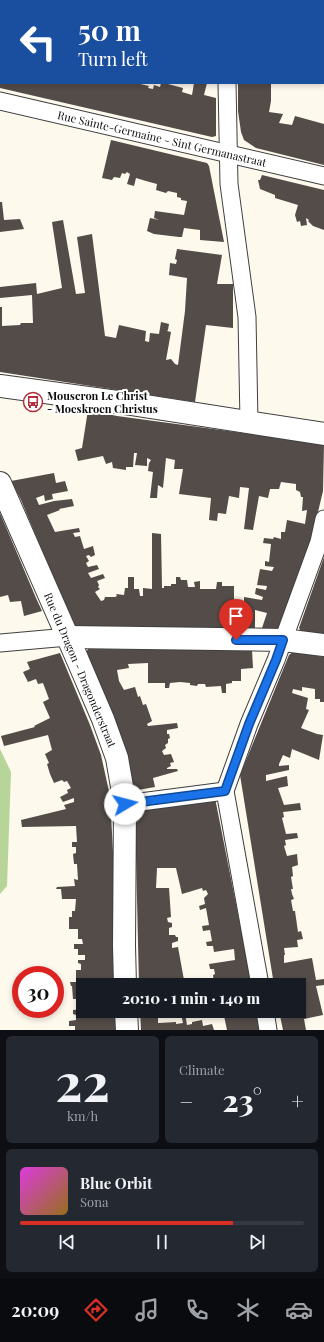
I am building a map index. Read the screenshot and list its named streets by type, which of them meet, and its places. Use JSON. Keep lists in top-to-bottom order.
{
  "streets": {
    "street": ["Rue Sainte-Germaine - Sint Germanastraat", "Rue du Dragon - Dragonderstraat"]
  },
  "places": {
    "bus stop": ["Mouscron Le Christ - Moeskroen Christus"]
  },
  "page": {
    "turn": ["50 m", "Turn left"],
    "limit": "30",
    "trip": "20:10 · 1 min · 140 m",
    "tile": [
      ["22", "km/h"],
      "Climate"
    ],
    "heat": ["−", "23°", "+"],
    "song": ["Blue Orbit", "Sona"],
    "tabs": "20:09"
  }
}
